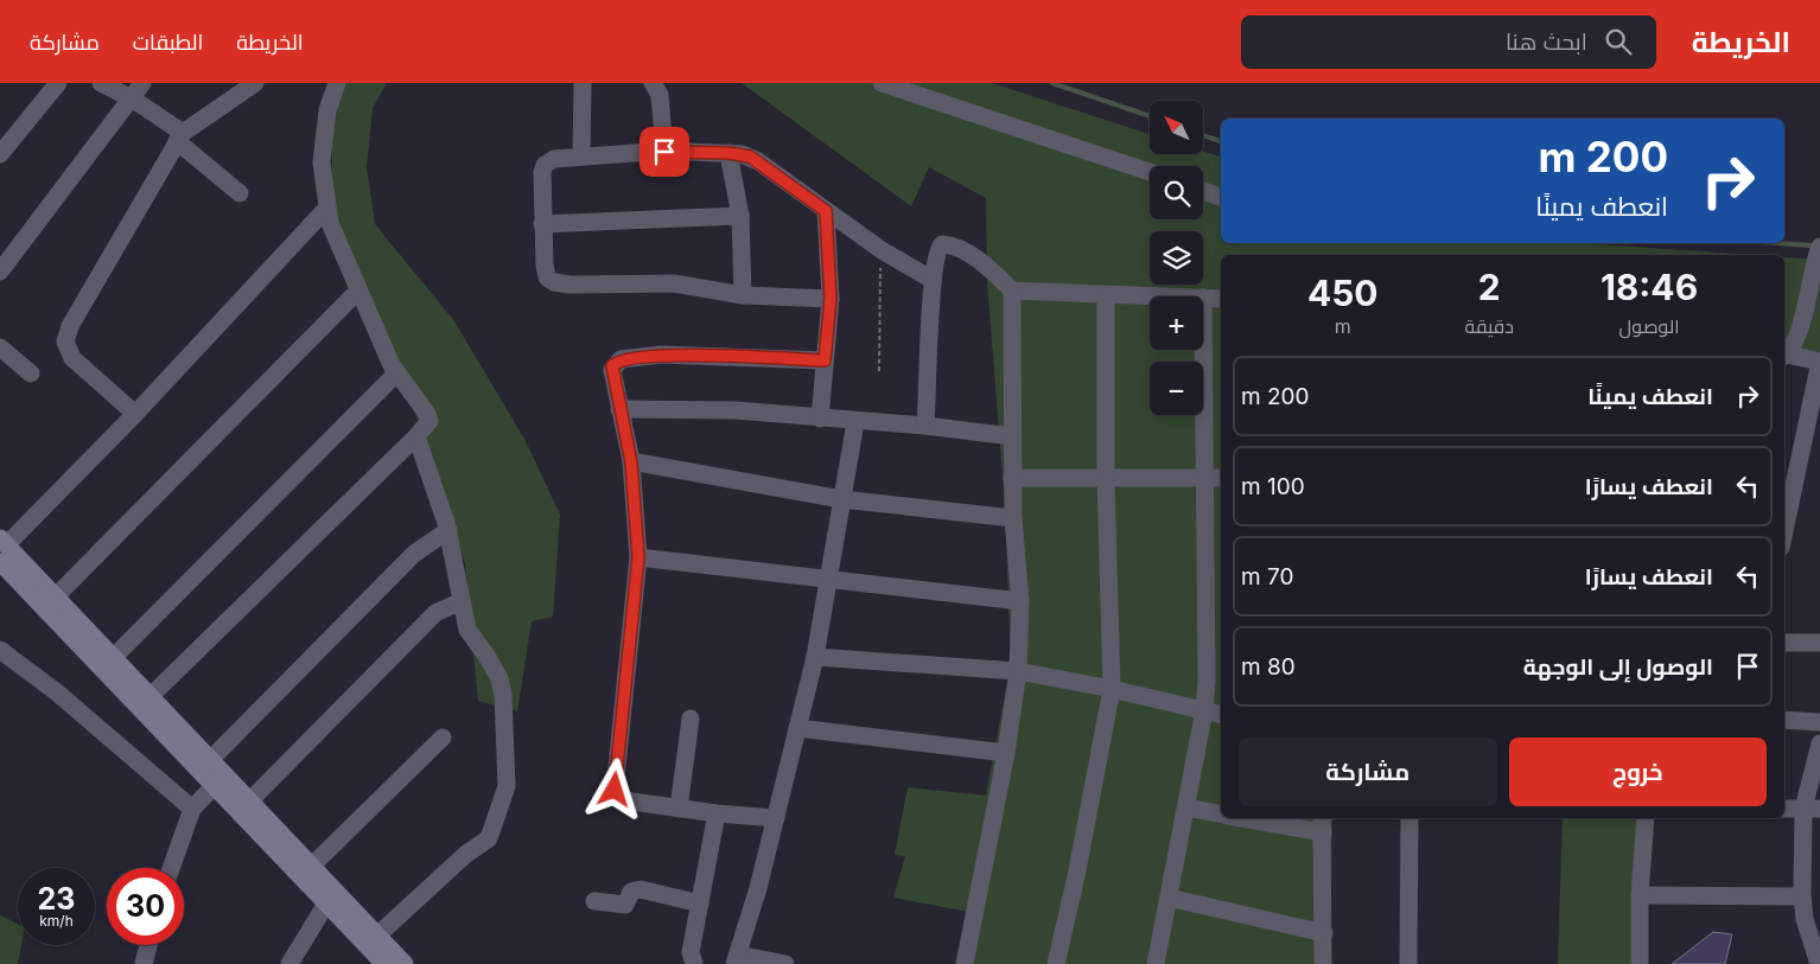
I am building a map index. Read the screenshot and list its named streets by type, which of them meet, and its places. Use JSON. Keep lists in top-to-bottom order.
{
  "north": "top left",
  "page": {
    "header": "الخريطة",
    "search": "ابحث هنا",
    "nav": ["الخريطة", "الطبقات", "مشاركة"],
    "map_buttons": ["+", "−"],
    "turn": ["200 m", "انعطف يمينًا"],
    "eta": [
      "18:46",
      "الوصول",
      "2",
      "دقيقة",
      "450",
      "m"
    ],
    "list": [
      {
        "name": "انعطف يمينًا",
        "value": "200 m"
      },
      {
        "name": "انعطف يسارًا",
        "value": "100 m"
      },
      {
        "name": "انعطف يسارًا",
        "value": "70 m"
      },
      {
        "name": "الوصول إلى الوجهة",
        "value": "80 m"
      }
    ],
    "buttons": ["خروج", "مشاركة"],
    "speed": "23 km/h",
    "limit": "30"
  }
}
